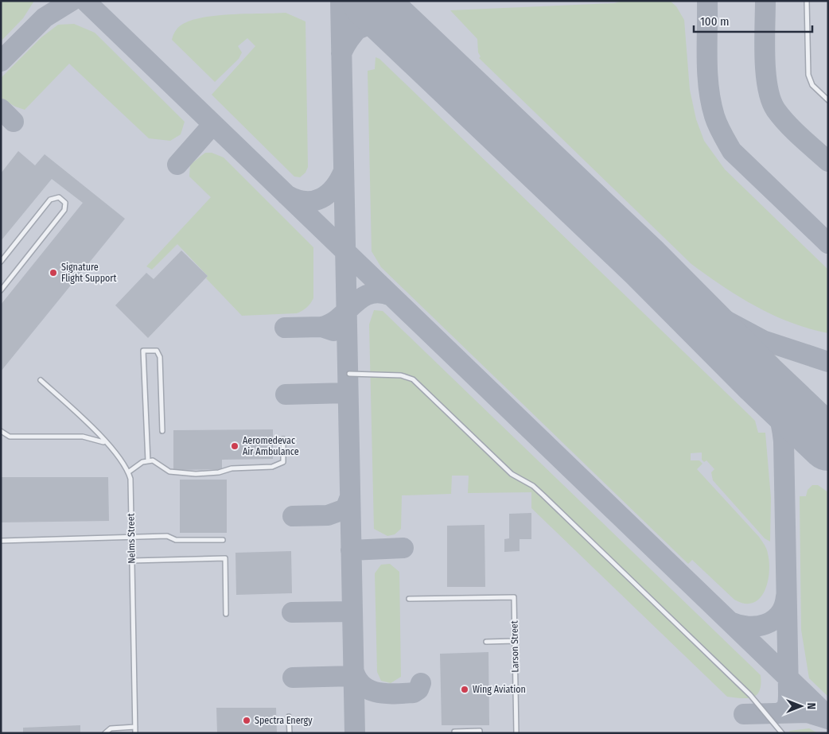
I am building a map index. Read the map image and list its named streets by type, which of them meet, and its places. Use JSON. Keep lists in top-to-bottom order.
{
  "streets": {
    "lane": ["Nelms Street", "Larson Street"]
  },
  "places": [
    "Signature Flight Support",
    "Aeromedevac Air Ambulance",
    "Wing Aviation",
    "Spectra Energy"
  ],
  "scale_bar": "100 m",
  "north": "right"
}
